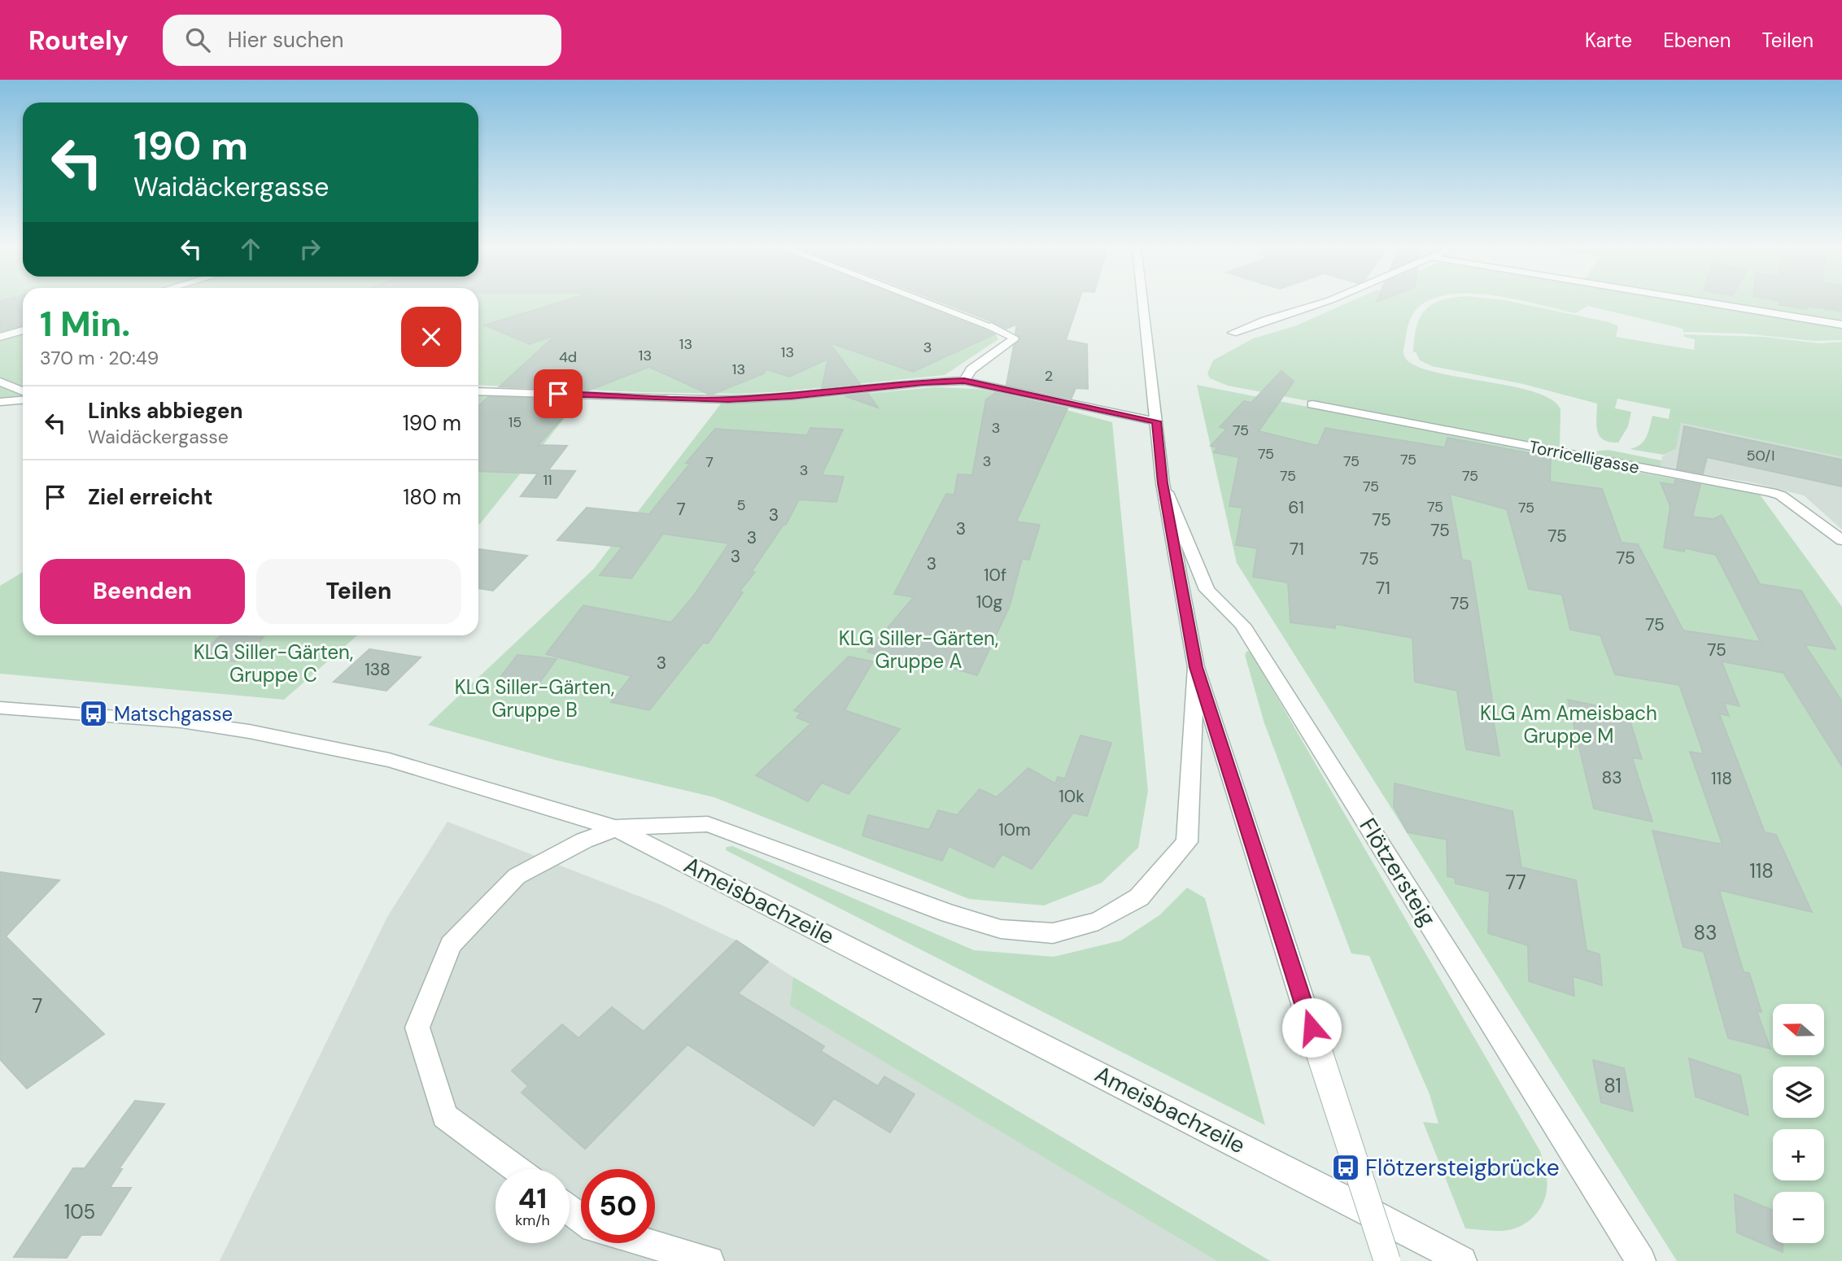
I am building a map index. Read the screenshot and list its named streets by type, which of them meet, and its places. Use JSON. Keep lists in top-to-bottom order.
{
  "streets": {
    "street": ["Torricelligasse", "Flötzersteig", "Ameisbachzeile"]
  },
  "parks": [
    "KLG Siller-Gärten, Gruppe A",
    "KLG Siller-Gärten, Gruppe C",
    "KLG Siller-Gärten, Gruppe B",
    "KLG Am Ameisbach Gruppe M"
  ],
  "places": {
    "bus stop": ["Matschgasse", "Flötzersteigbrücke"]
  },
  "house_numbers": [
    "13",
    "3",
    "13",
    "13",
    "4d",
    "13",
    "2",
    "15",
    "3",
    "75",
    "75",
    "50/I",
    "75",
    "3",
    "75",
    "7",
    "3",
    "75",
    "75",
    "11",
    "75",
    "5",
    "75",
    "61",
    "75",
    "7",
    "3",
    "75",
    "3",
    "75",
    "75",
    "3",
    "71",
    "3",
    "75",
    "75",
    "3",
    "10f",
    "71",
    "10g",
    "75",
    "75",
    "75",
    "3",
    "138",
    "83",
    "118",
    "10k",
    "10m",
    "118",
    "77",
    "83",
    "7",
    "81",
    "105"
  ],
  "north": "left",
  "page": {
    "header": "Routely",
    "search": "Hier suchen",
    "nav": ["Karte", "Ebenen", "Teilen"],
    "turn": ["190 m", "Waidäckergasse"],
    "heading": ["1 Min.", "370 m · 20:49"],
    "list": [
      {
        "name": "Links abbiegen",
        "note": "Waidäckergasse",
        "value": "190 m"
      },
      {
        "name": "Ziel erreicht",
        "value": "180 m"
      }
    ],
    "buttons": ["Beenden", "Teilen"],
    "map_buttons": ["+", "−"],
    "speed": "41 km/h",
    "limit": "50"
  }
}
